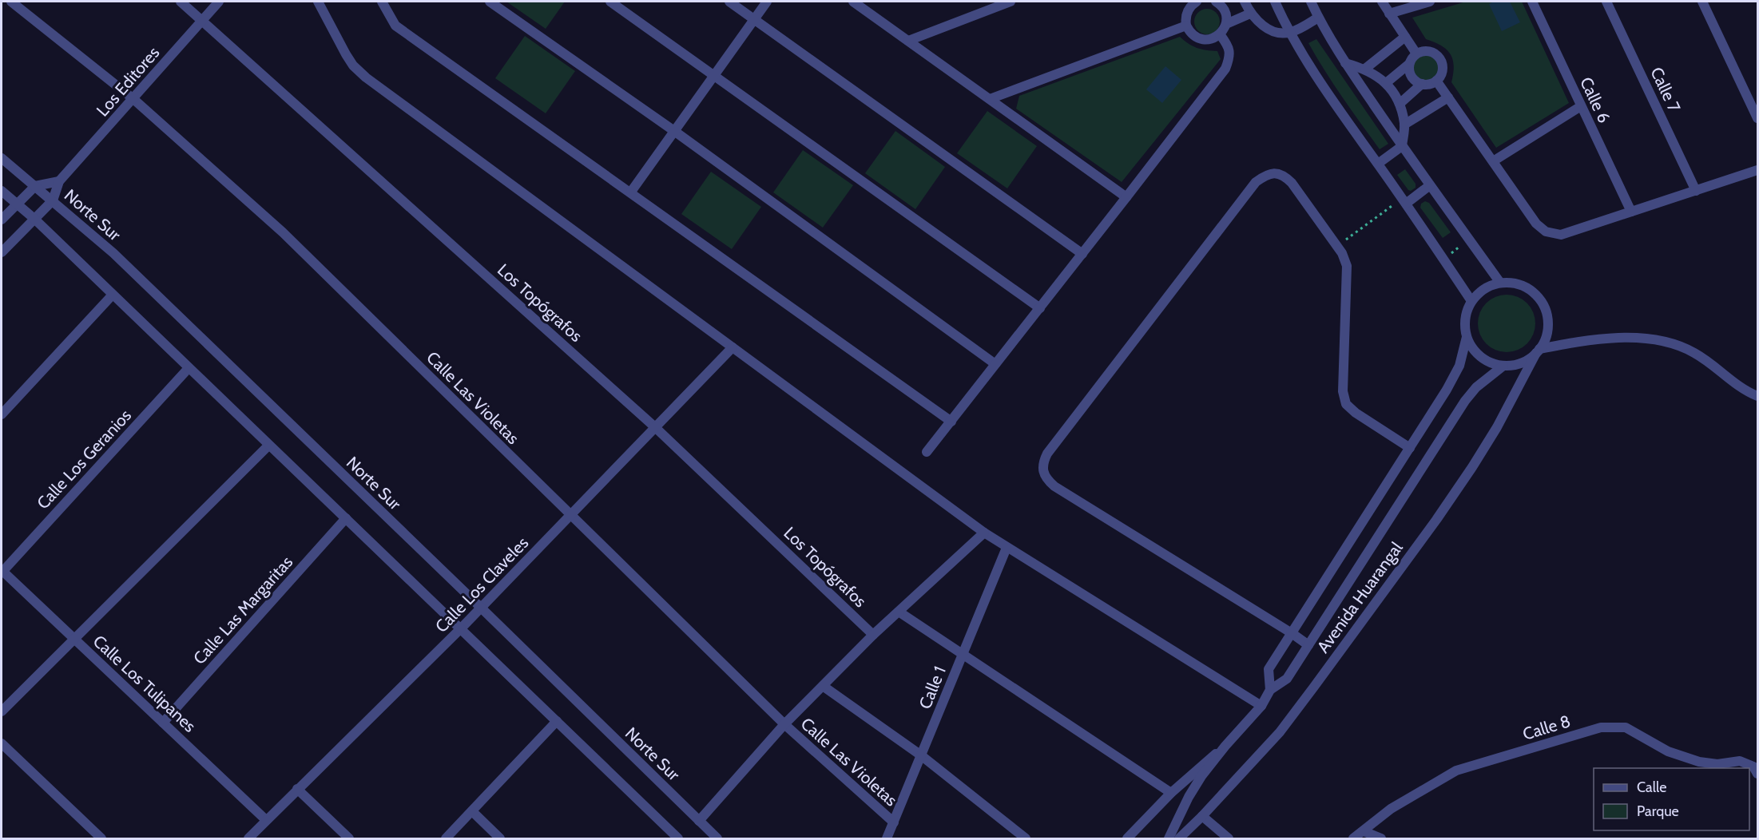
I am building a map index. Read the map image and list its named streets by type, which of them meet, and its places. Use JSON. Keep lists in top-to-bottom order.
{
  "streets": {
    "street": [
      "Los Editores",
      "Calle 7",
      "Calle 6",
      "Norte Sur",
      "Los Topógrafos",
      "Calle Las Violetas",
      "Calle Los Geranios",
      "Calle Los Claveles",
      "Avenida Huarangal",
      "Calle Las Margaritas",
      "Calle Los Tulipanes",
      "Calle 1",
      "Calle 8"
    ]
  },
  "crossings": [
    ["Los Editores", "Norte Sur"],
    ["Los Editores", "Los Topógrafos"],
    ["Los Editores", "Calle Las Violetas"],
    ["Norte Sur", "Calle Las Violetas"],
    ["Norte Sur", "Calle Los Claveles"],
    ["Los Topógrafos", "Calle Las Violetas"],
    ["Los Topógrafos", "Calle Los Claveles"],
    ["Calle Las Violetas", "Calle Los Claveles"],
    ["Calle Las Violetas", "Calle 1"],
    ["Calle Los Geranios", "Calle Los Tulipanes"],
    ["Calle Los Claveles", "Calle Los Tulipanes"],
    ["Calle Las Margaritas", "Calle Los Tulipanes"]
  ],
  "legend": ["Calle", "Parque"]
}
